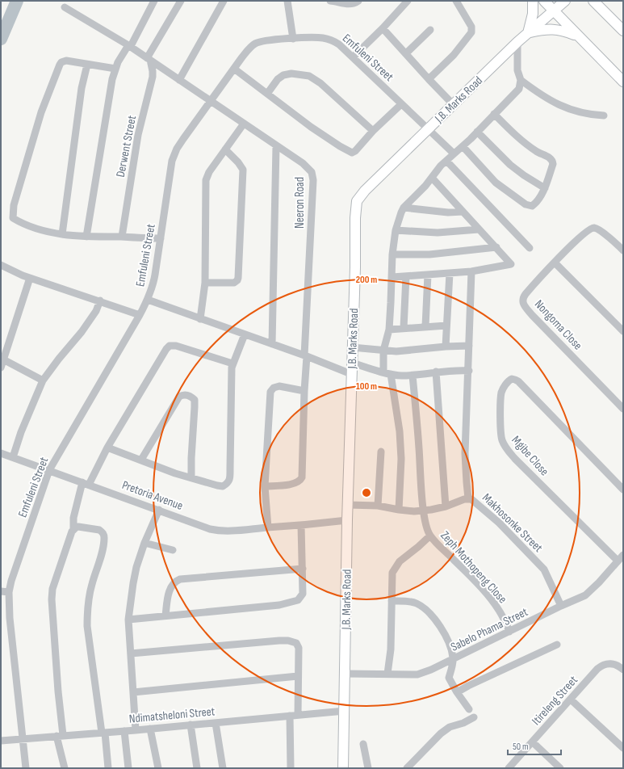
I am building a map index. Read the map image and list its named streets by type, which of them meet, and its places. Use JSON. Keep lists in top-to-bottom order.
{
  "streets": {
    "street": [
      "Emfuleni Street",
      "J.B. Marks Road",
      "Derwent Street",
      "Neeron Road",
      "Nongoma Close",
      "Mgibe Close",
      "Pretoria Avenue",
      "Makhosonke Street",
      "Zeph Mothopeng Close",
      "Sabelo Phama Street",
      "Itireleng Street",
      "Ndimatsheloni Street"
    ]
  },
  "crossings": [
    ["Emfuleni Street", "J.B. Marks Road"],
    ["Emfuleni Street", "Neeron Road"],
    ["Emfuleni Street", "Pretoria Avenue"],
    ["Emfuleni Street", "Ndimatsheloni Street"],
    ["J.B. Marks Road", "Pretoria Avenue"],
    ["J.B. Marks Road", "Makhosonke Street"],
    ["J.B. Marks Road", "Sabelo Phama Street"],
    ["J.B. Marks Road", "Ndimatsheloni Street"],
    ["Derwent Street", "Neeron Road"],
    ["Mgibe Close", "Sabelo Phama Street"],
    ["Makhosonke Street", "Zeph Mothopeng Close"],
    ["Makhosonke Street", "Sabelo Phama Street"],
    ["Zeph Mothopeng Close", "Sabelo Phama Street"]
  ],
  "scale_bar": "50 m",
  "rings": ["200 m", "100 m"]
}
